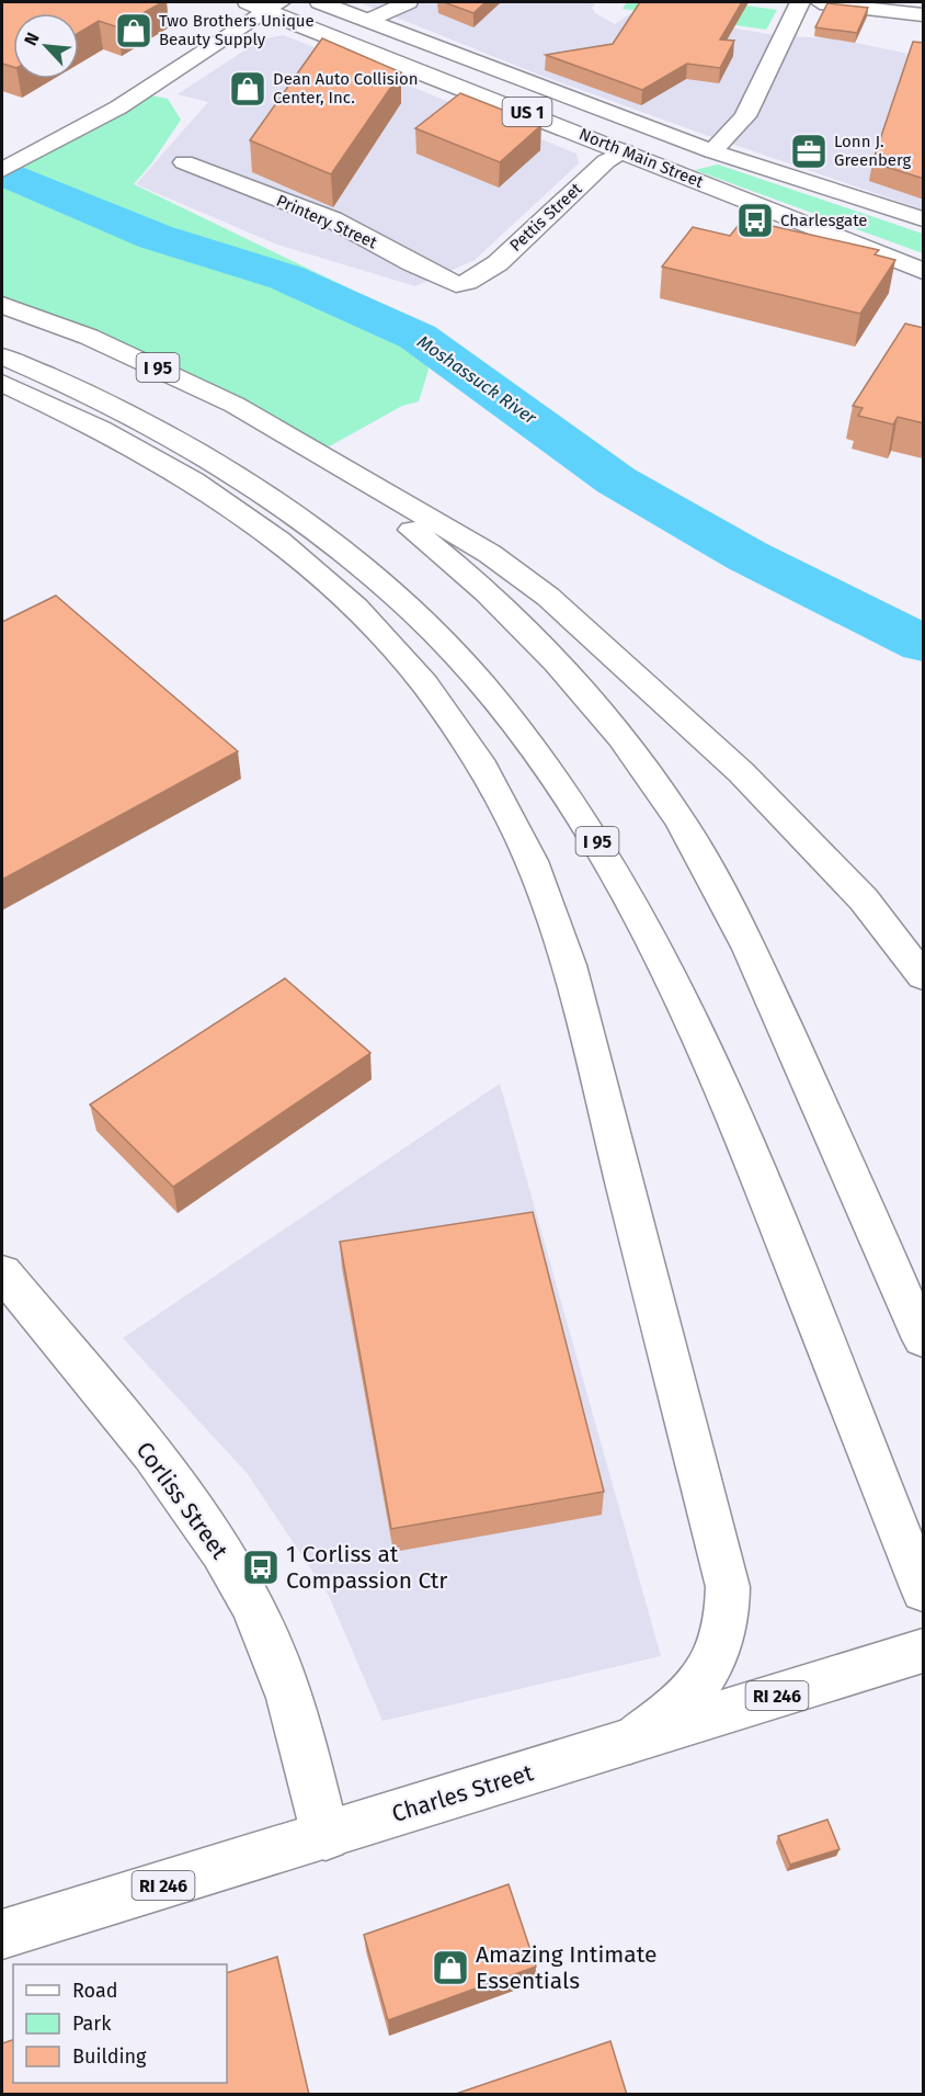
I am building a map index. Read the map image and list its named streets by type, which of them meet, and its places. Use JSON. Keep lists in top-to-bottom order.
{
  "streets": {
    "main road": [
      "US 1",
      "North Main Street",
      "Pettis Street",
      "Printery Street",
      "I 95",
      "Corliss Street",
      "RI 246",
      "Charles Street"
    ]
  },
  "crossings": [
    ["North Main Street", "Pettis Street"],
    ["Pettis Street", "Printery Street"],
    ["Corliss Street", "Charles Street"]
  ],
  "water": ["Moshassuck River"],
  "places": {
    "shop": ["Two Brothers Unique Beauty Supply", "Dean Auto Collision Center, Inc.", "Amazing Intimate Essentials"],
    "office": ["Lonn J. Greenberg"],
    "bus stop": ["Charlesgate", "1 Corliss at Compassion Ctr"]
  },
  "legend": ["Road", "Park", "Building"],
  "north": "top left"
}
